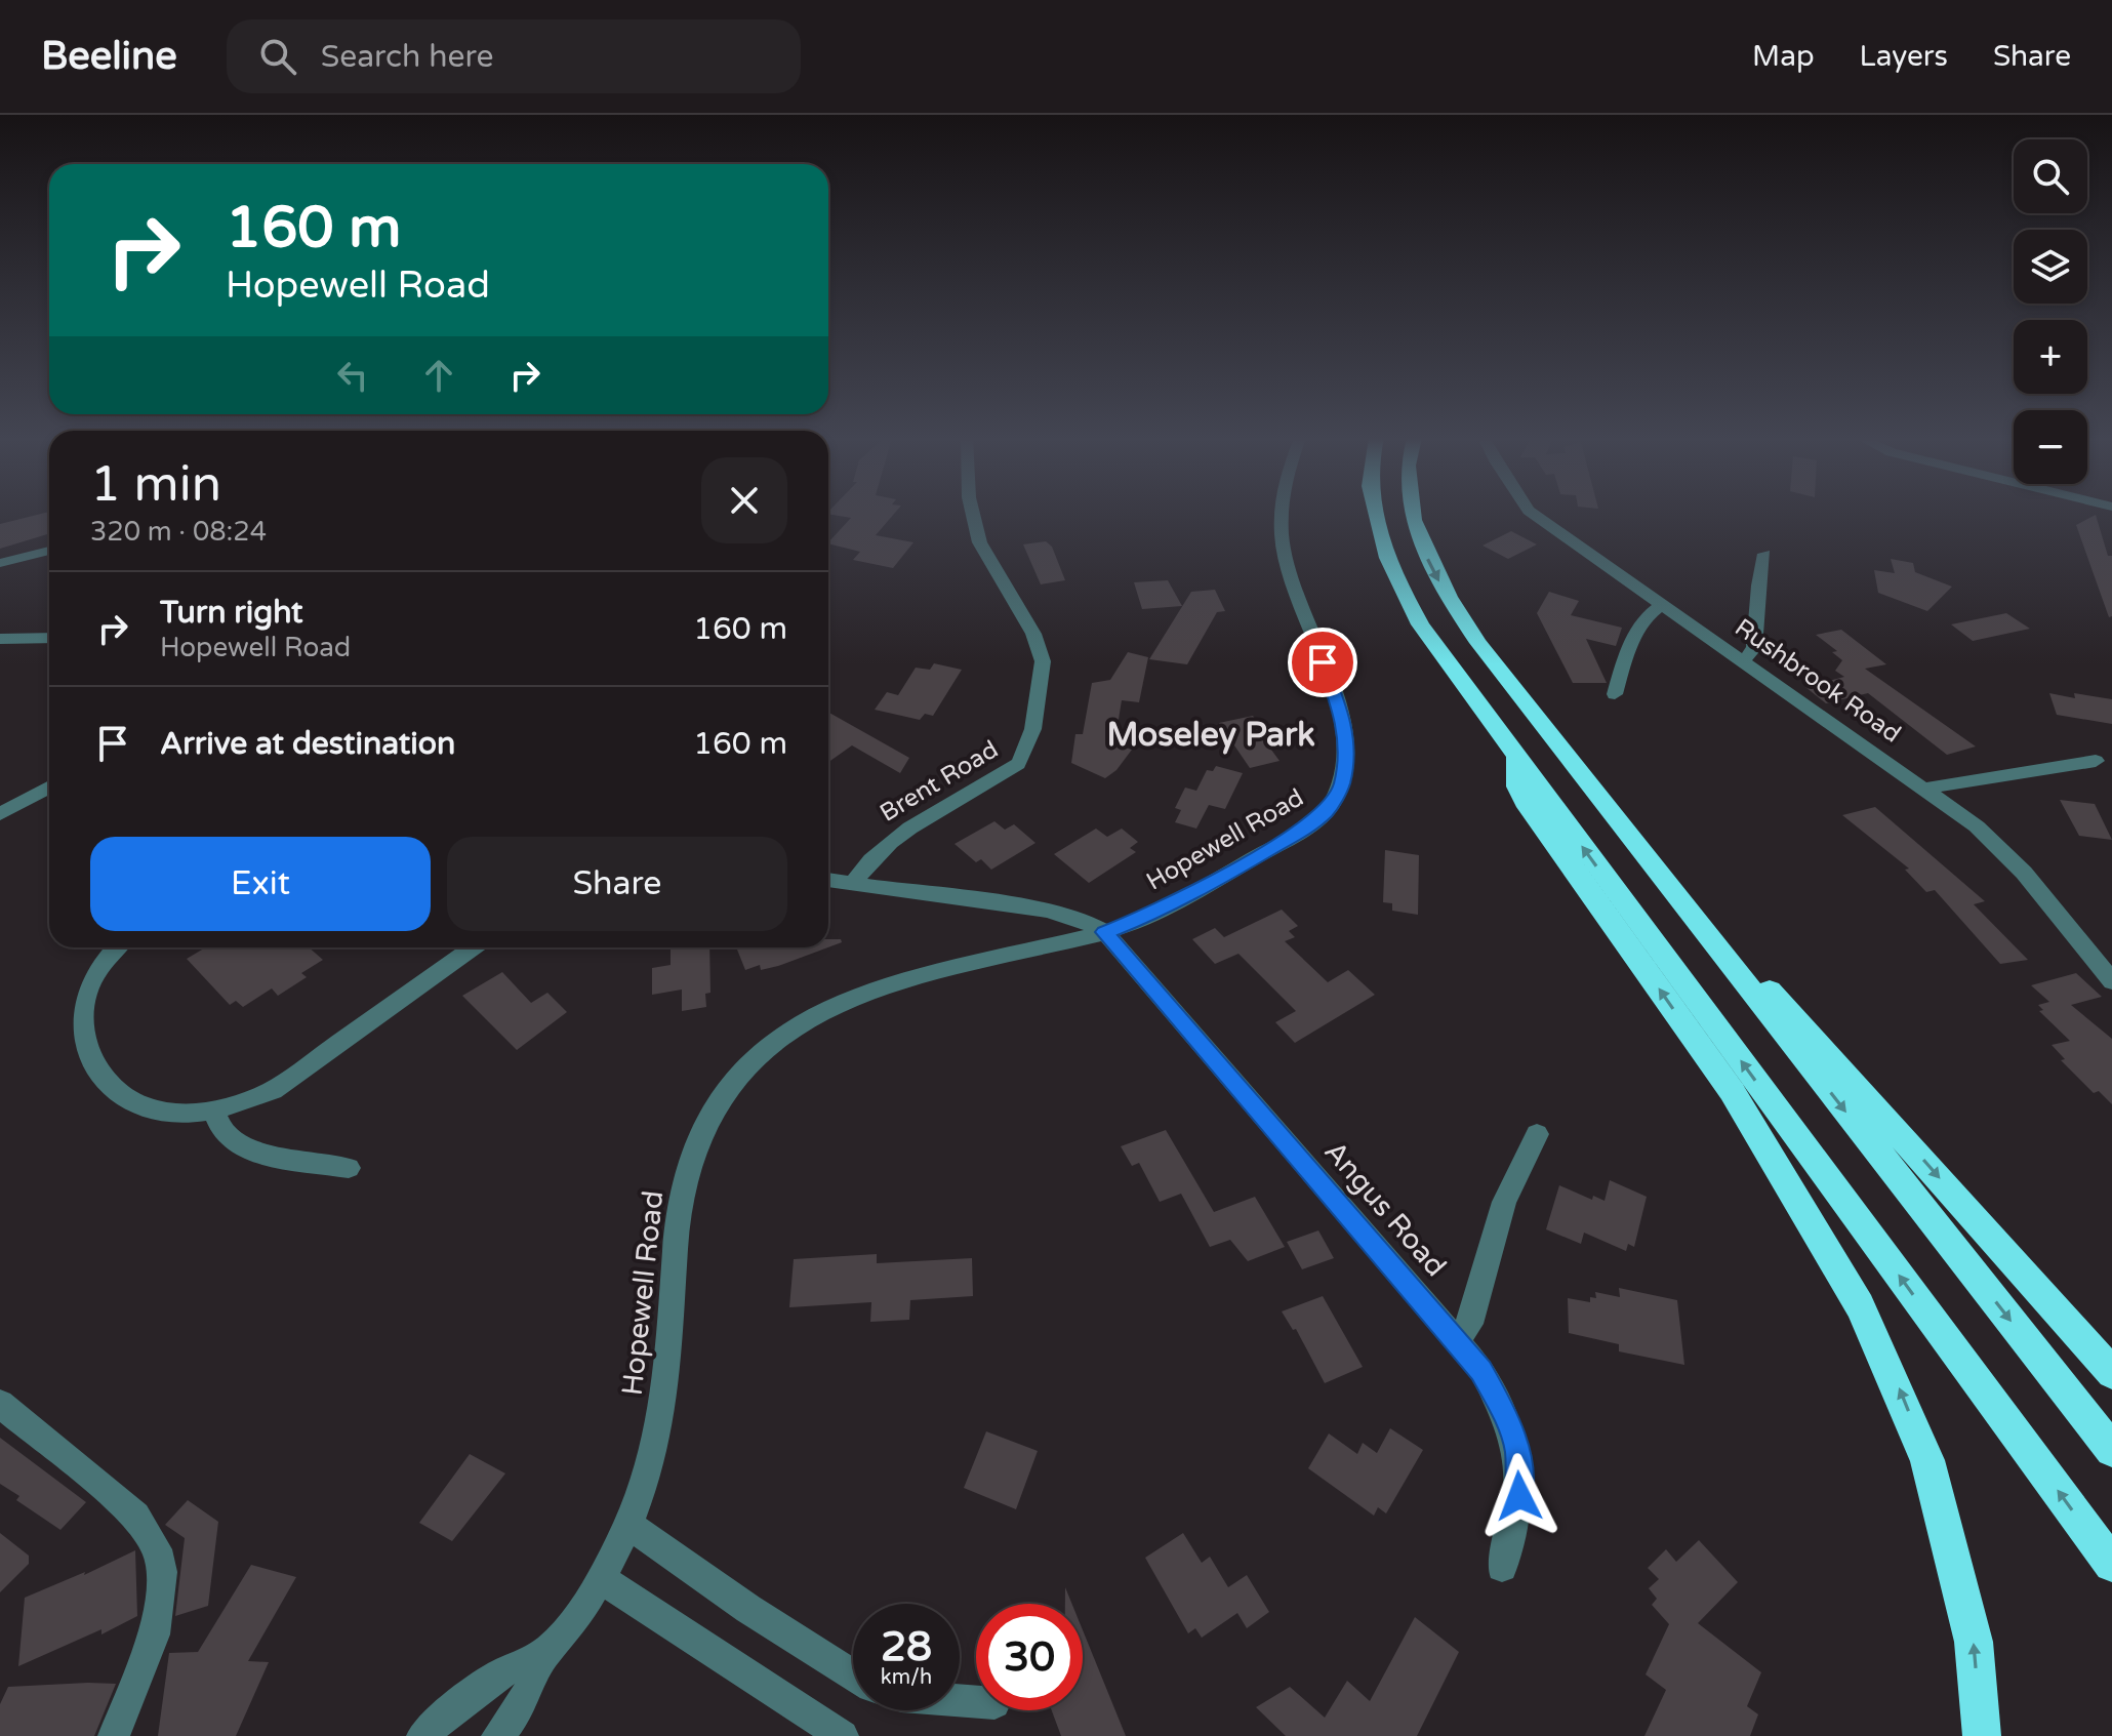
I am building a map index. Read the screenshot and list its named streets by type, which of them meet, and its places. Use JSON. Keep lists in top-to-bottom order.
{
  "streets": {
    "street": [
      "Rushbrook Road",
      "Brent Road",
      "Hopewell Road",
      "Angus Road"
    ]
  },
  "crossings": [
    ["Hopewell Road", "Angus Road"]
  ],
  "districts": ["Moseley Park"],
  "page": {
    "header": "Beeline",
    "search": "Search here",
    "nav": ["Map", "Layers", "Share"],
    "map_buttons": ["+", "−"],
    "turn": ["160 m", "Hopewell Road"],
    "heading": ["1 min", "320 m · 08:24"],
    "list": [
      {
        "name": "Turn right",
        "note": "Hopewell Road",
        "value": "160 m"
      },
      {
        "name": "Arrive at destination",
        "value": "160 m"
      }
    ],
    "buttons": ["Exit", "Share"],
    "speed": "28 km/h",
    "limit": "30"
  }
}
